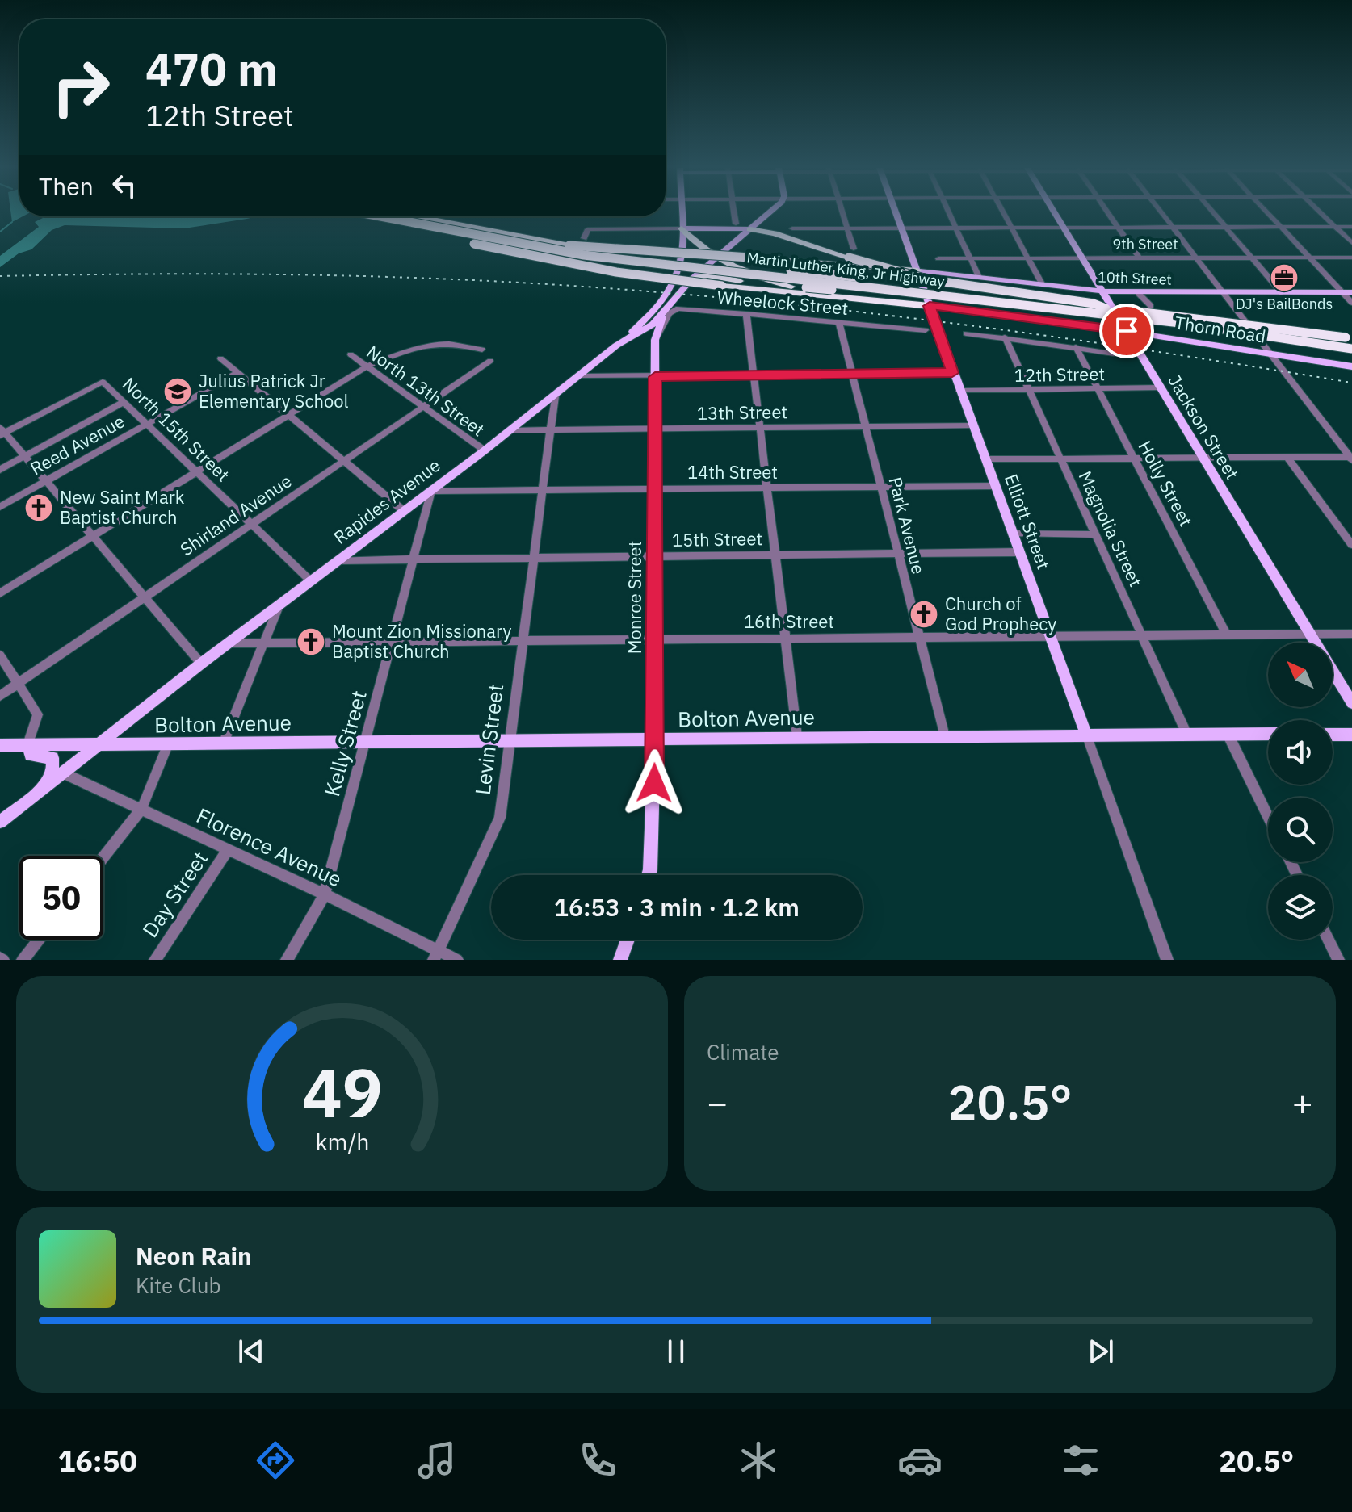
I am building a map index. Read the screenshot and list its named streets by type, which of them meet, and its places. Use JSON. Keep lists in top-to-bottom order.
{
  "streets": {
    "highway": ["Martin Luther King, Jr Highway"],
    "main road": [
      "10th Street",
      "Thorn Road",
      "Jackson Street",
      "Rapides Avenue",
      "Elliott Street",
      "Monroe Street",
      "Bolton Avenue"
    ],
    "street": [
      "9th Street",
      "Wheelock Street",
      "12th Street",
      "North 13th Street",
      "13th Street",
      "North 15th Street",
      "Reed Avenue",
      "14th Street",
      "Holly Street",
      "Shirland Avenue",
      "Park Avenue",
      "Magnolia Street",
      "15th Street",
      "16th Street",
      "Levin Street",
      "Kelly Street",
      "Florence Avenue",
      "Day Street"
    ]
  },
  "crossings": [
    ["9th Street", "Jackson Street"],
    ["10th Street", "Jackson Street"],
    ["10th Street", "Elliott Street"],
    ["Wheelock Street", "Park Avenue"],
    ["Wheelock Street", "Monroe Street"],
    ["Thorn Road", "Jackson Street"],
    ["Thorn Road", "Elliott Street"],
    ["12th Street", "Jackson Street"],
    ["12th Street", "Holly Street"],
    ["12th Street", "Elliott Street"],
    ["12th Street", "Magnolia Street"],
    ["North 13th Street", "Rapides Avenue"],
    ["North 13th Street", "Shirland Avenue"],
    ["13th Street", "Rapides Avenue"],
    ["13th Street", "Elliott Street"],
    ["13th Street", "Park Avenue"],
    ["13th Street", "Monroe Street"],
    ["13th Street", "Levin Street"],
    ["Jackson Street", "16th Street"],
    ["North 15th Street", "Reed Avenue"],
    ["North 15th Street", "Rapides Avenue"],
    ["North 15th Street", "Shirland Avenue"],
    ["14th Street", "Rapides Avenue"],
    ["14th Street", "Elliott Street"],
    ["14th Street", "Park Avenue"],
    ["14th Street", "Monroe Street"],
    ["14th Street", "Levin Street"],
    ["14th Street", "Kelly Street"],
    ["Holly Street", "16th Street"],
    ["Rapides Avenue", "15th Street"],
    ["Rapides Avenue", "Monroe Street"],
    ["Rapides Avenue", "16th Street"],
    ["Rapides Avenue", "Bolton Avenue"],
    ["Rapides Avenue", "Levin Street"],
    ["Rapides Avenue", "Kelly Street"],
    ["Rapides Avenue", "Florence Avenue"],
    ["Elliott Street", "15th Street"],
    ["Elliott Street", "16th Street"],
    ["Elliott Street", "Bolton Avenue"],
    ["Park Avenue", "15th Street"],
    ["Park Avenue", "16th Street"],
    ["Park Avenue", "Bolton Avenue"],
    ["Magnolia Street", "16th Street"],
    ["Magnolia Street", "Bolton Avenue"],
    ["15th Street", "Monroe Street"],
    ["15th Street", "Levin Street"],
    ["15th Street", "Kelly Street"],
    ["Monroe Street", "16th Street"],
    ["Monroe Street", "Bolton Avenue"],
    ["16th Street", "Levin Street"],
    ["16th Street", "Kelly Street"],
    ["Bolton Avenue", "Levin Street"],
    ["Bolton Avenue", "Kelly Street"],
    ["Levin Street", "Florence Avenue"],
    ["Kelly Street", "Florence Avenue"],
    ["Florence Avenue", "Day Street"]
  ],
  "places": {
    "office": ["DJ's BailBonds"],
    "school or university": ["Julius Patrick Jr Elementary School"],
    "church": ["New Saint Mark Baptist Church", "Church of God Prophecy", "Mount Zion Missionary Baptist Church"]
  },
  "north": "top left",
  "page": {
    "turn": ["470 m", "12th Street"],
    "then": "Then",
    "limit": "50",
    "trip": "16:53 · 3 min · 1.2 km",
    "tile": "Climate",
    "heat": ["−", "20.5°", "+"],
    "song": ["Neon Rain", "Kite Club"],
    "tabs": ["16:50", "20.5°"],
    "gauge": ["49", "km/h"]
  }
}
